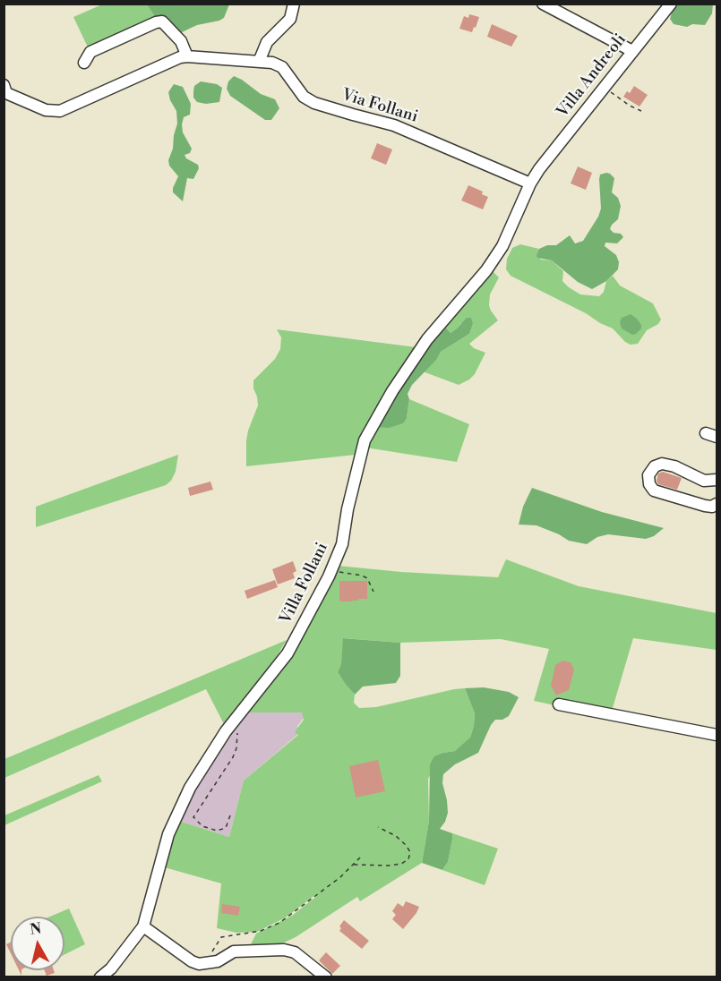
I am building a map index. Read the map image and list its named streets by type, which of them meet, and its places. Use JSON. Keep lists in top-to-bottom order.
{
  "streets": {
    "street": ["Villa Andreoli", "Via Follani", "Villa Follani"]
  },
  "crossings": [
    ["Villa Andreoli", "Villa Follani"],
    ["Via Follani", "Villa Follani"]
  ],
  "north": "top"
}
